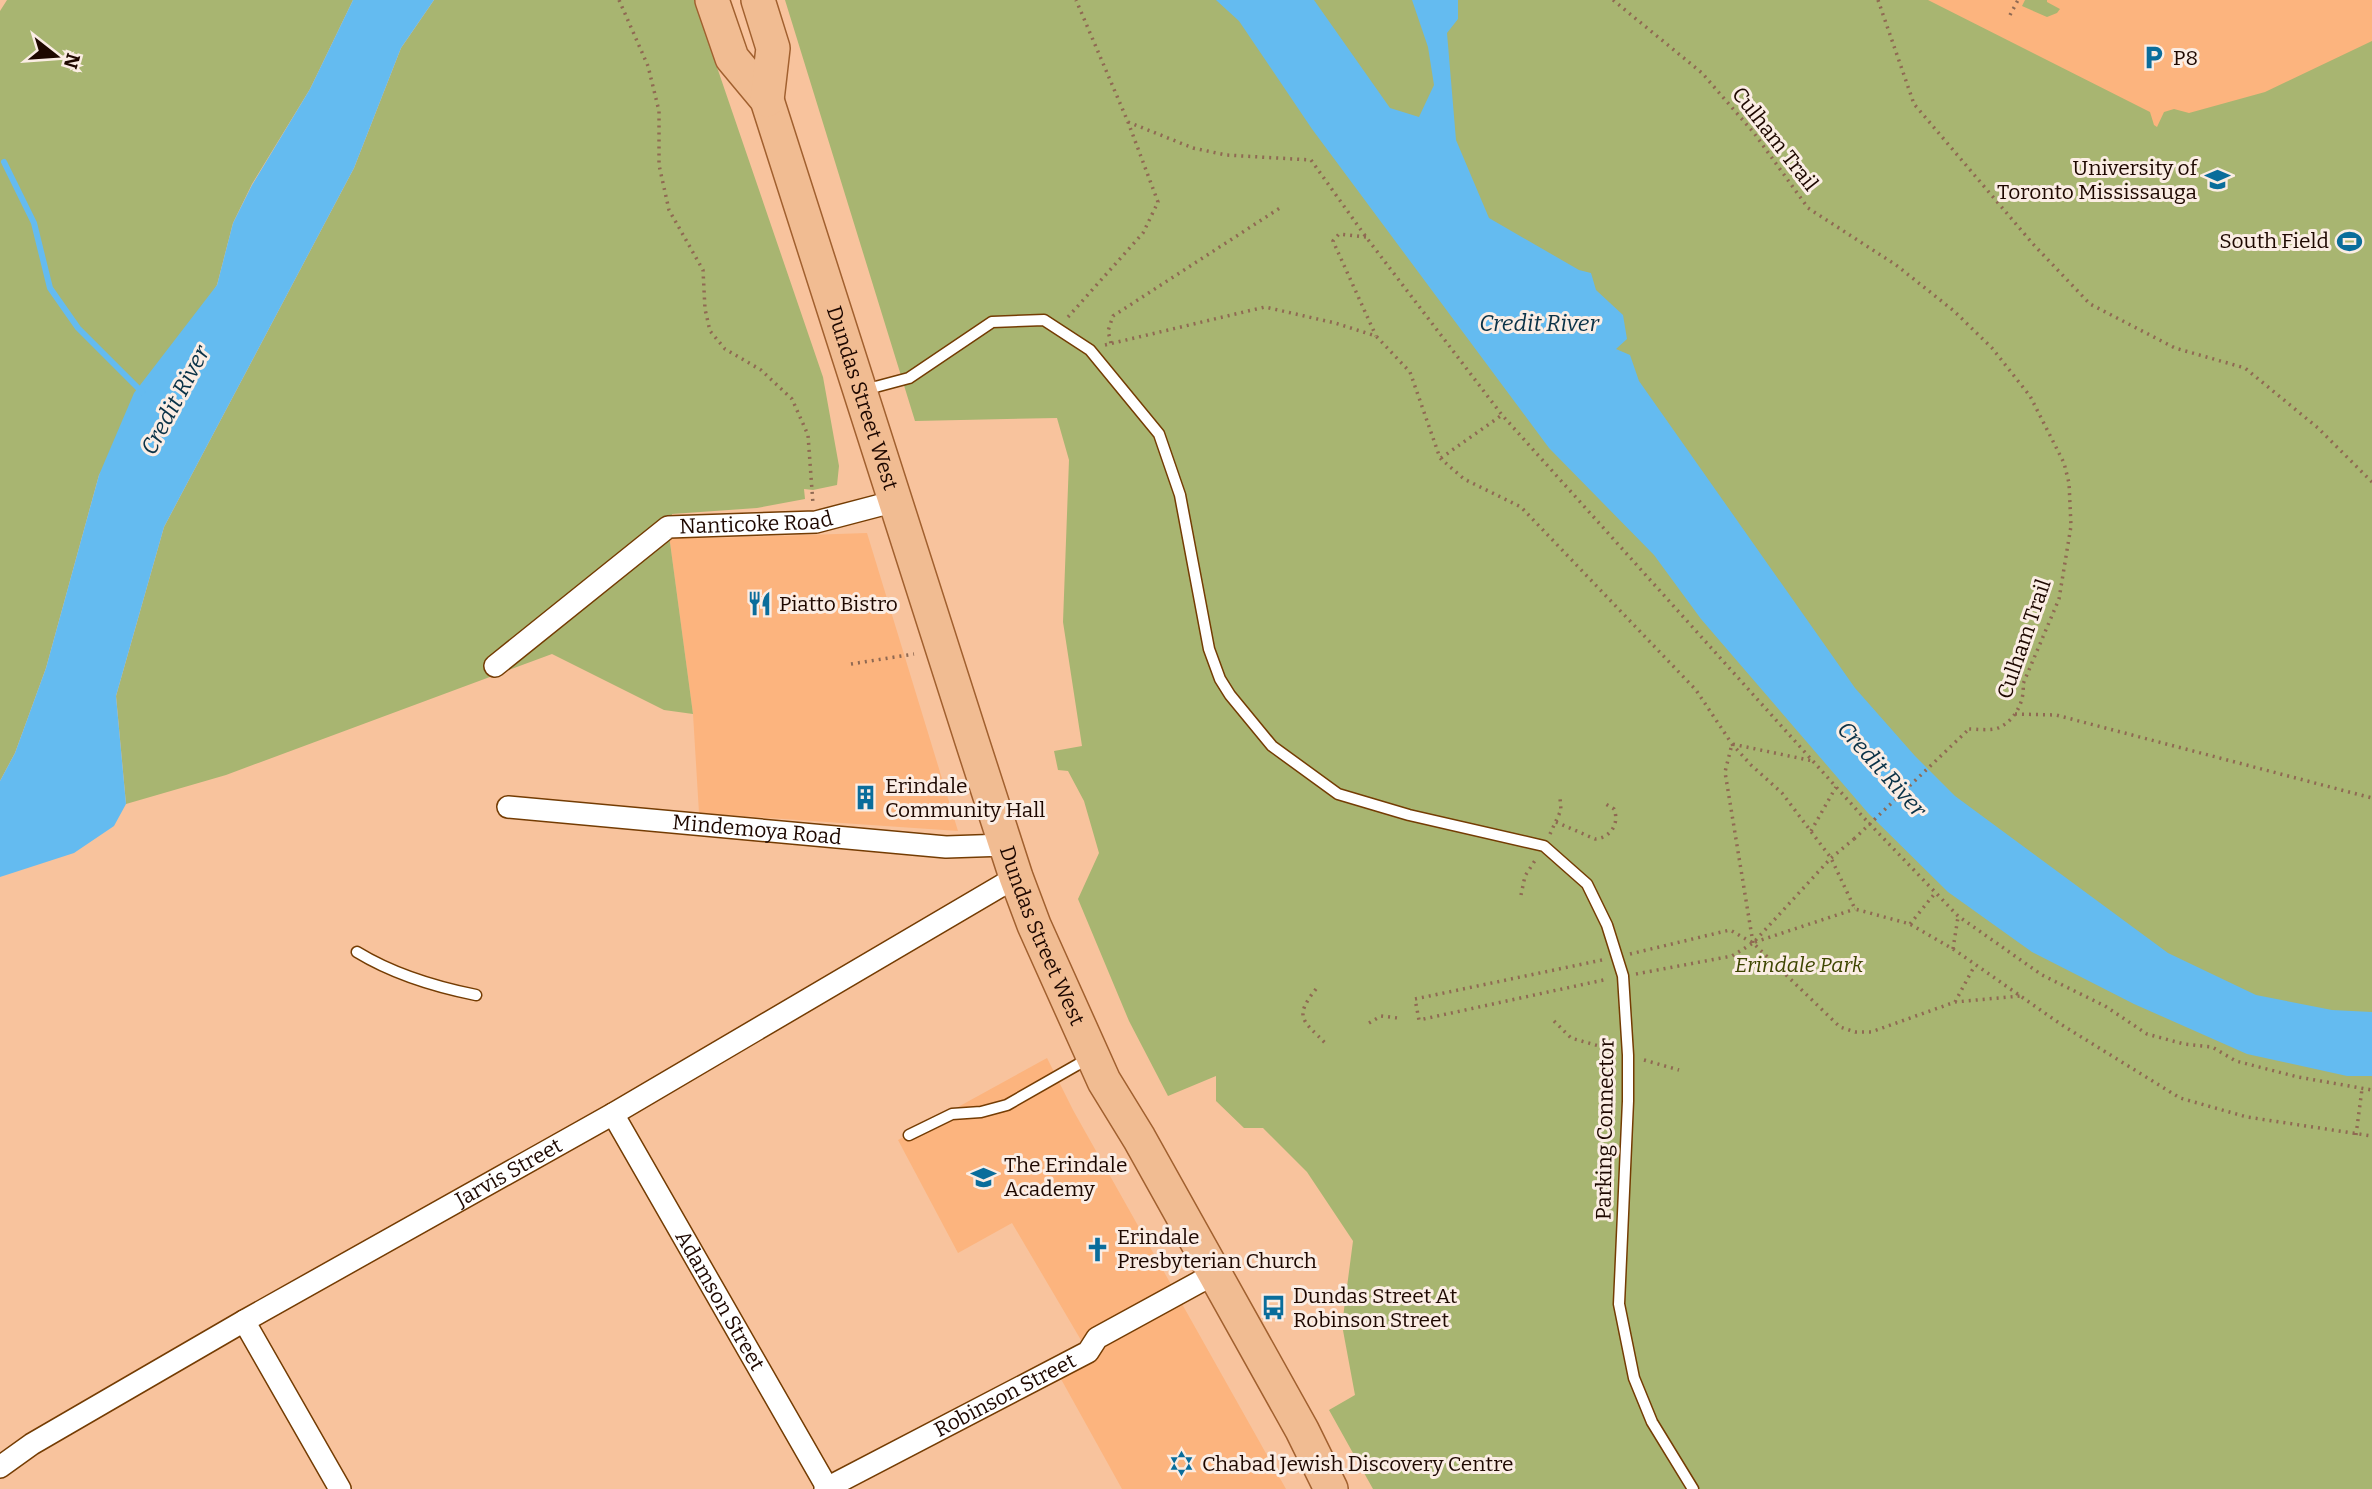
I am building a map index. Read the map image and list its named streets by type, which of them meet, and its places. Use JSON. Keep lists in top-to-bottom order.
{
  "streets": {
    "main road": ["Dundas Street West"],
    "street": [
      "Nanticoke Road",
      "Mindemoya Road",
      "Jarvis Street",
      "Adamson Street",
      "Robinson Street"
    ],
    "lane": ["Parking Connector"],
    "path": ["Culham Trail"]
  },
  "crossings": [
    ["Dundas Street West", "Nanticoke Road"],
    ["Dundas Street West", "Mindemoya Road"],
    ["Dundas Street West", "Jarvis Street"],
    ["Dundas Street West", "Robinson Street"],
    ["Jarvis Street", "Adamson Street"],
    ["Adamson Street", "Robinson Street"]
  ],
  "water": ["Credit River"],
  "parks": ["Erindale Park"],
  "places": {
    "parking": ["P8"],
    "school or university": ["University of Toronto Mississauga", "The Erindale Academy"],
    "sports": ["South Field"],
    "restaurant": ["Piatto Bistro"],
    "building": ["Erindale Community Hall"],
    "church": ["Erindale Presbyterian Church"],
    "bus stop": ["Dundas Street At Robinson Street"],
    "synagogue": ["Chabad Jewish Discovery Centre"]
  },
  "north": "right"
}
